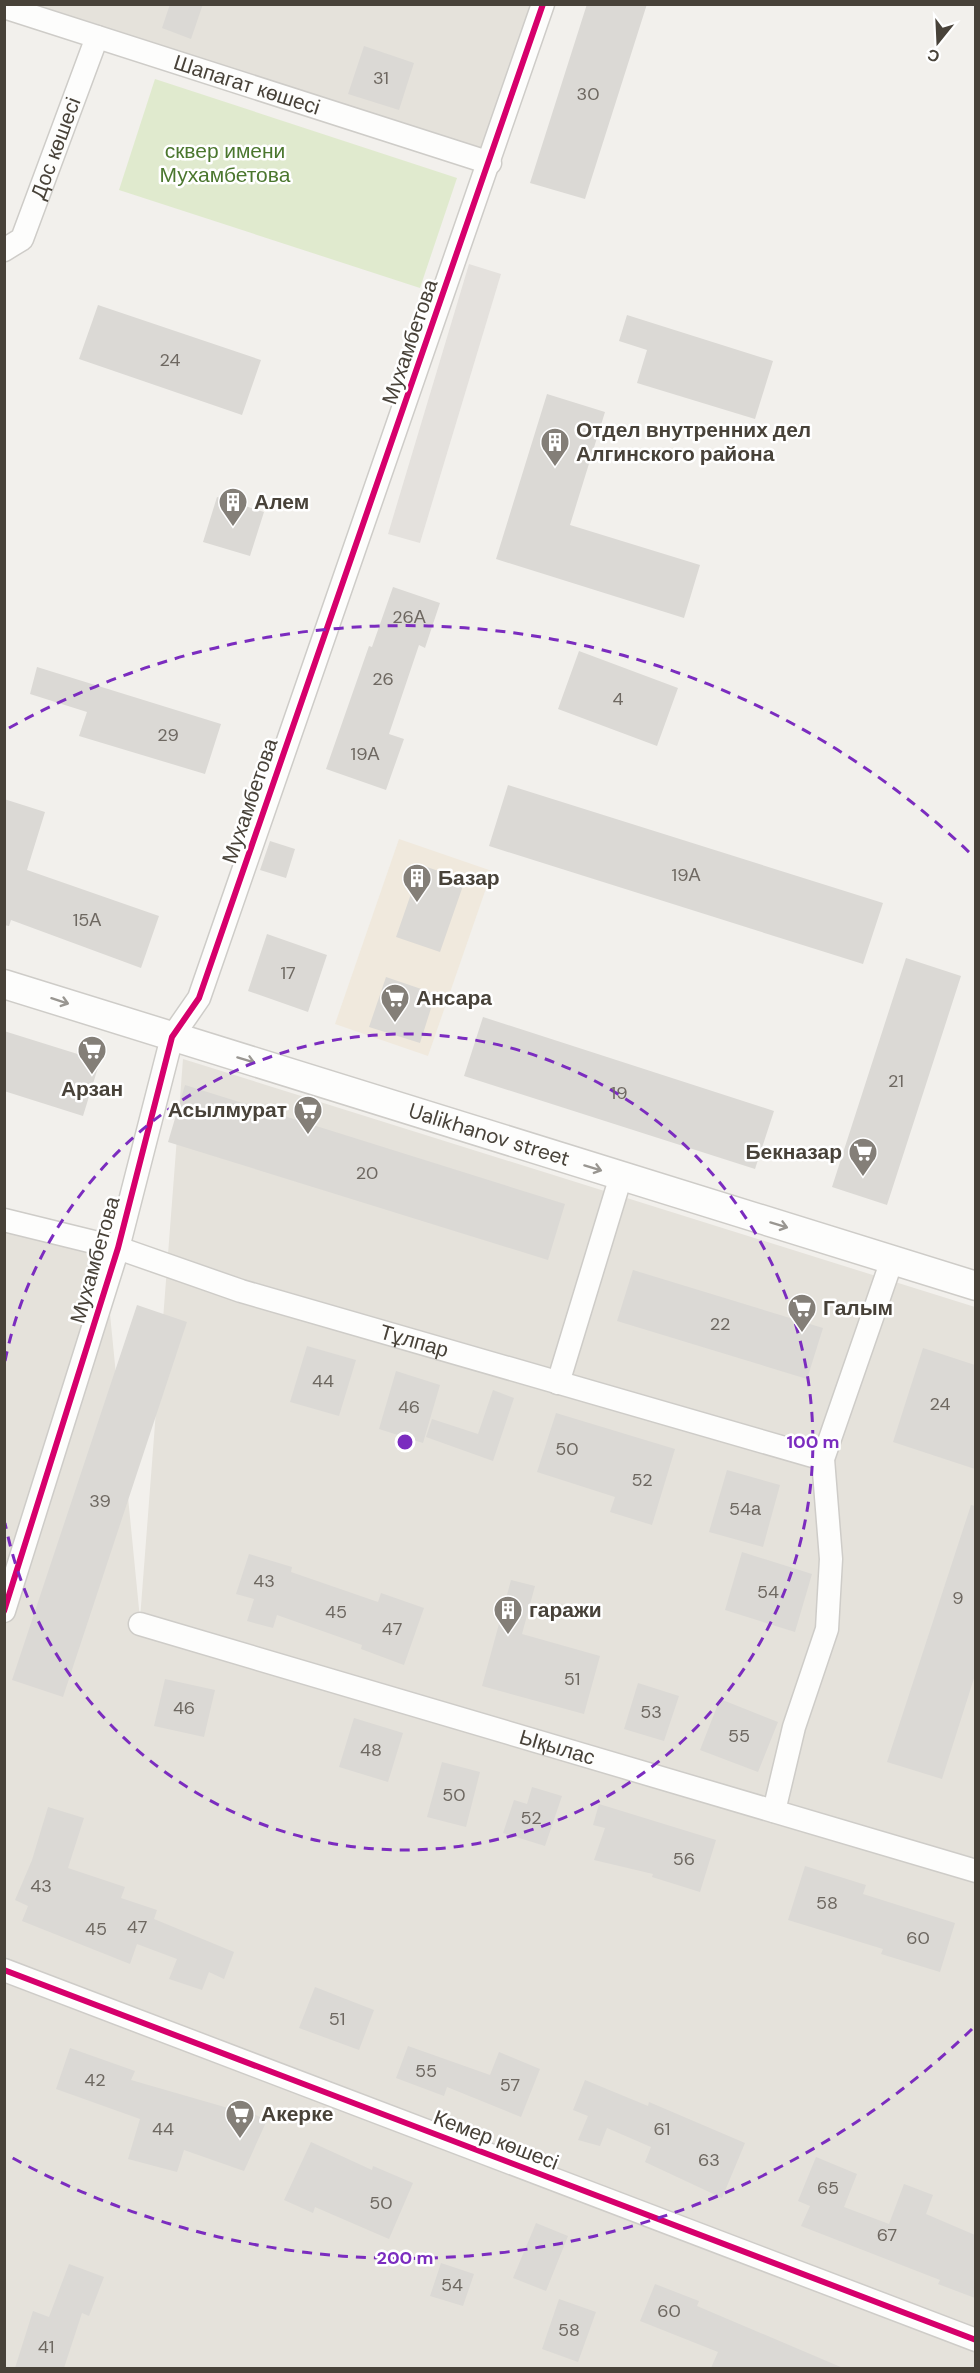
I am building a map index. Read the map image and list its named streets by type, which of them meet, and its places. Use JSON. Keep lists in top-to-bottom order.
{
  "streets": {
    "street": [
      "Шапагат көшесі",
      "Дос көшесі",
      "Мухамбетова",
      "Ualikhanov street",
      "Тұлпар",
      "Ықылас",
      "Кемер көшесі"
    ]
  },
  "crossings": [
    ["Шапагат көшесі", "Дос көшесі"],
    ["Шапагат көшесі", "Мухамбетова"],
    ["Мухамбетова", "Ualikhanov street"],
    ["Мухамбетова", "Тұлпар"]
  ],
  "one_way": ["Ualikhanov street"],
  "parks": ["сквер имени Мухамбетова"],
  "places": {
    "building": [
      "Отдел внутренних дел Алгинского района",
      "Алем",
      "Базар",
      "гаражи"
    ],
    "supermarket": [
      "Ансара",
      "Арзан",
      "Асылмурат",
      "Бекназар",
      "Галым",
      "Акерке"
    ]
  },
  "house_numbers": [
    "31",
    "30",
    "24",
    "26А",
    "26",
    "4",
    "29",
    "19А",
    "19А",
    "15А",
    "17",
    "21",
    "19",
    "20",
    "22",
    "44",
    "24",
    "46",
    "50",
    "52",
    "39",
    "54а",
    "43",
    "54",
    "9",
    "45",
    "47",
    "51",
    "46",
    "53",
    "55",
    "48",
    "50",
    "52",
    "56",
    "43",
    "58",
    "47",
    "45",
    "60",
    "51",
    "55",
    "42",
    "57",
    "44",
    "61",
    "63",
    "65",
    "50",
    "67",
    "54",
    "60",
    "58",
    "41"
  ],
  "north": "bottom",
  "rings": ["100 m", "200 m"]
}
